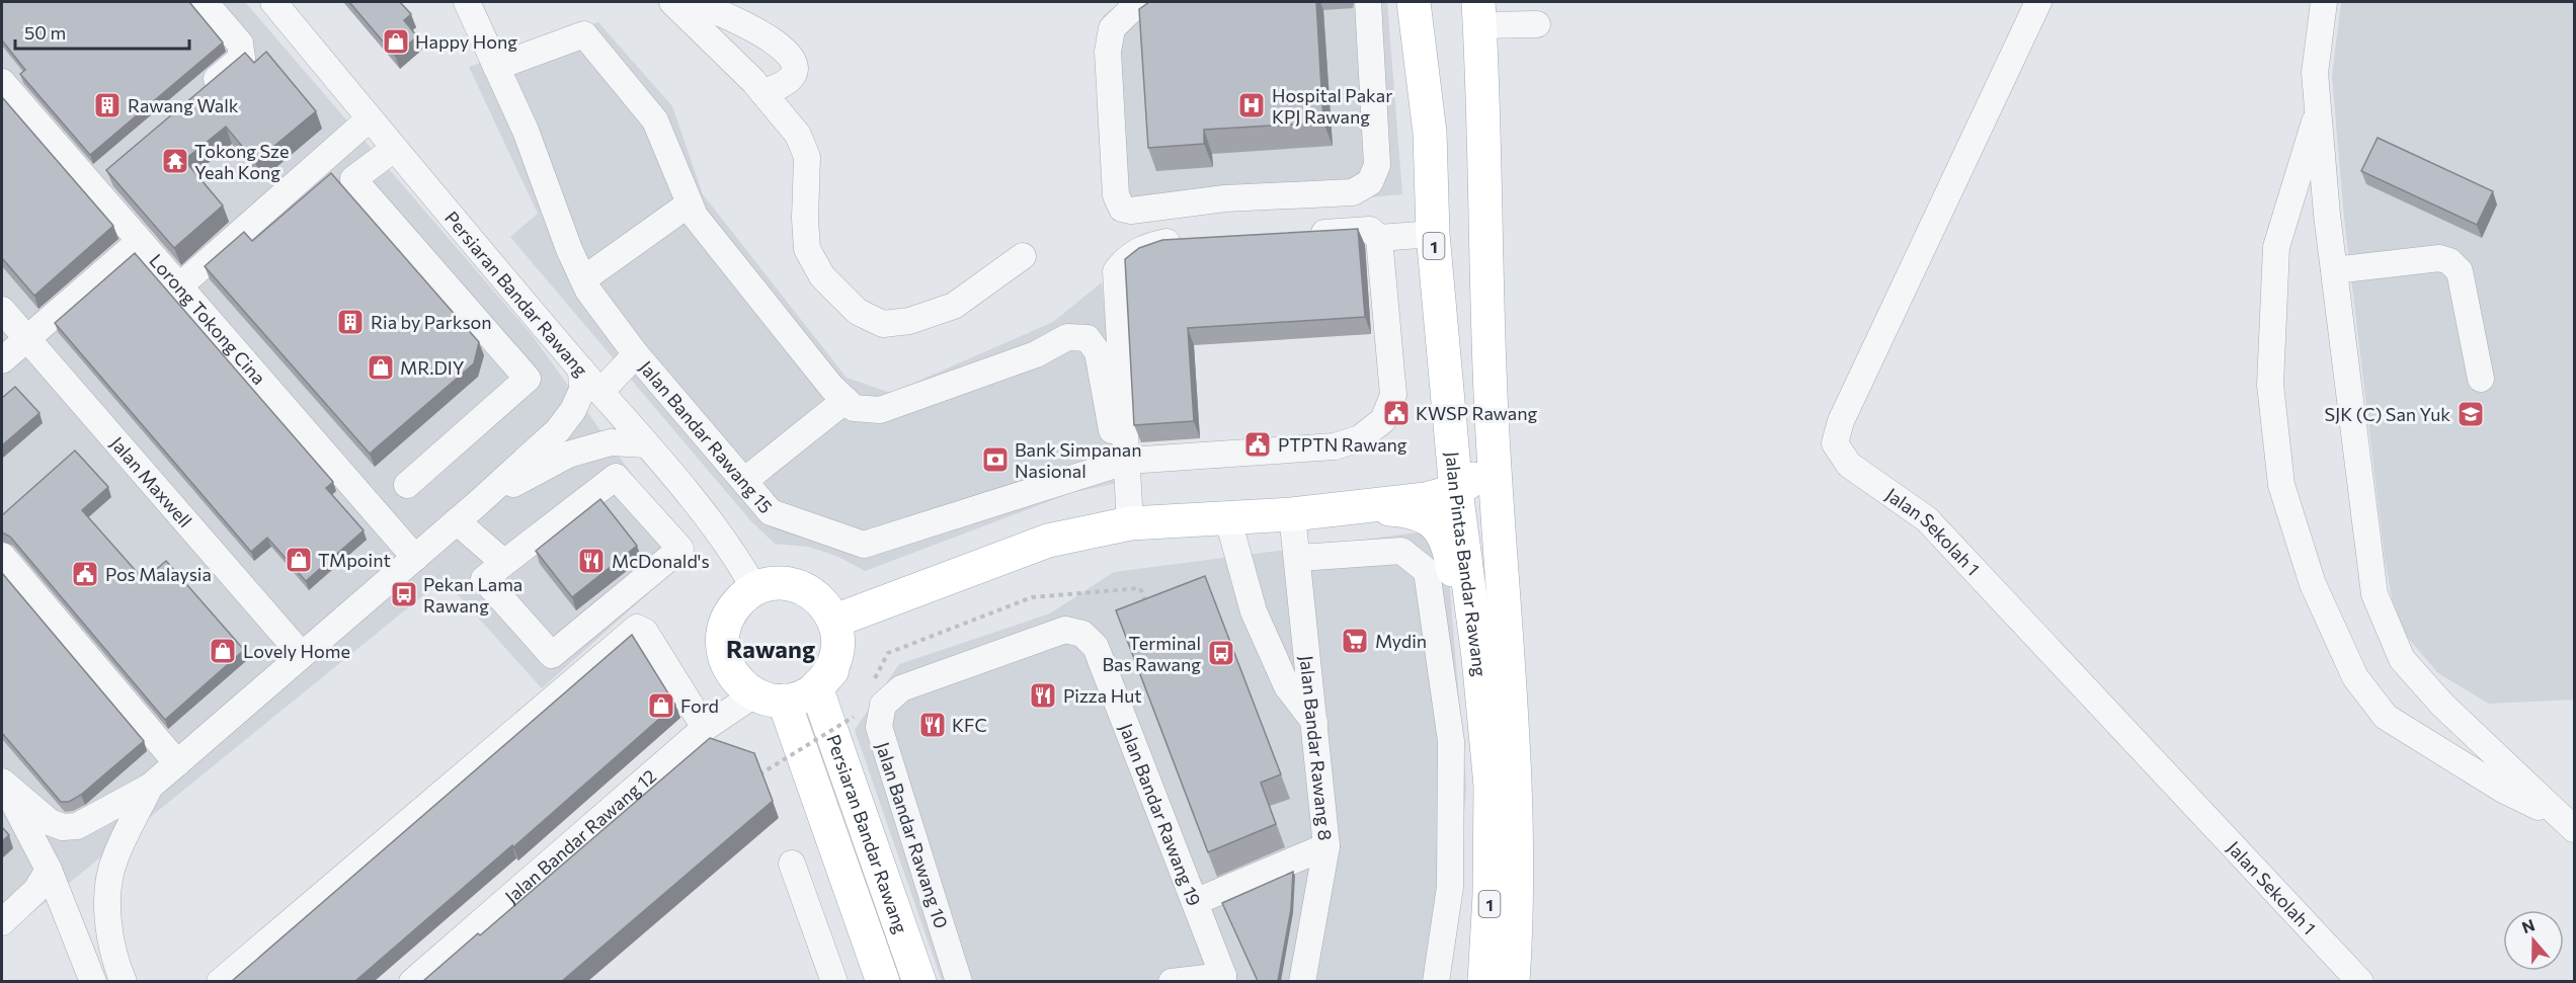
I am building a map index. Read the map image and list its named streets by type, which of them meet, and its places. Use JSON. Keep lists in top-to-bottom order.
{
  "streets": {
    "main road": ["1", "Persiaran Bandar Rawang", "Jalan Pintas Bandar Rawang"],
    "street": [
      "Lorong Tokong Cina",
      "Jalan Bandar Rawang 15",
      "Jalan Maxwell",
      "Jalan Sekolah 1",
      "Jalan Bandar Rawang 8",
      "Jalan Bandar Rawang 19",
      "Jalan Bandar Rawang 12",
      "Jalan Bandar Rawang 10"
    ]
  },
  "crossings": [
    ["Persiaran Bandar Rawang", "Jalan Bandar Rawang 12"],
    ["Jalan Bandar Rawang 19", "Jalan Bandar Rawang 10"]
  ],
  "districts": ["Rawang"],
  "places": {
    "shop": [
      "Happy Hong",
      "MR.DIY",
      "TMpoint",
      "Lovely Home",
      "Ford"
    ],
    "building": ["Rawang Walk", "Ria by Parkson"],
    "hospital": ["Hospital Pakar KPJ Rawang"],
    "temple": ["Tokong Sze Yeah Kong"],
    "public building": ["KWSP Rawang", "PTPTN Rawang", "Pos Malaysia"],
    "school or university": ["SJK (C) San Yuk"],
    "bank": ["Bank Simpanan Nasional"],
    "restaurant": ["McDonald's", "Pizza Hut", "KFC"],
    "bus stop": ["Pekan Lama Rawang", "Terminal Bas Rawang"],
    "supermarket": ["Mydin"]
  },
  "scale_bar": "50 m",
  "north": "top"
}
